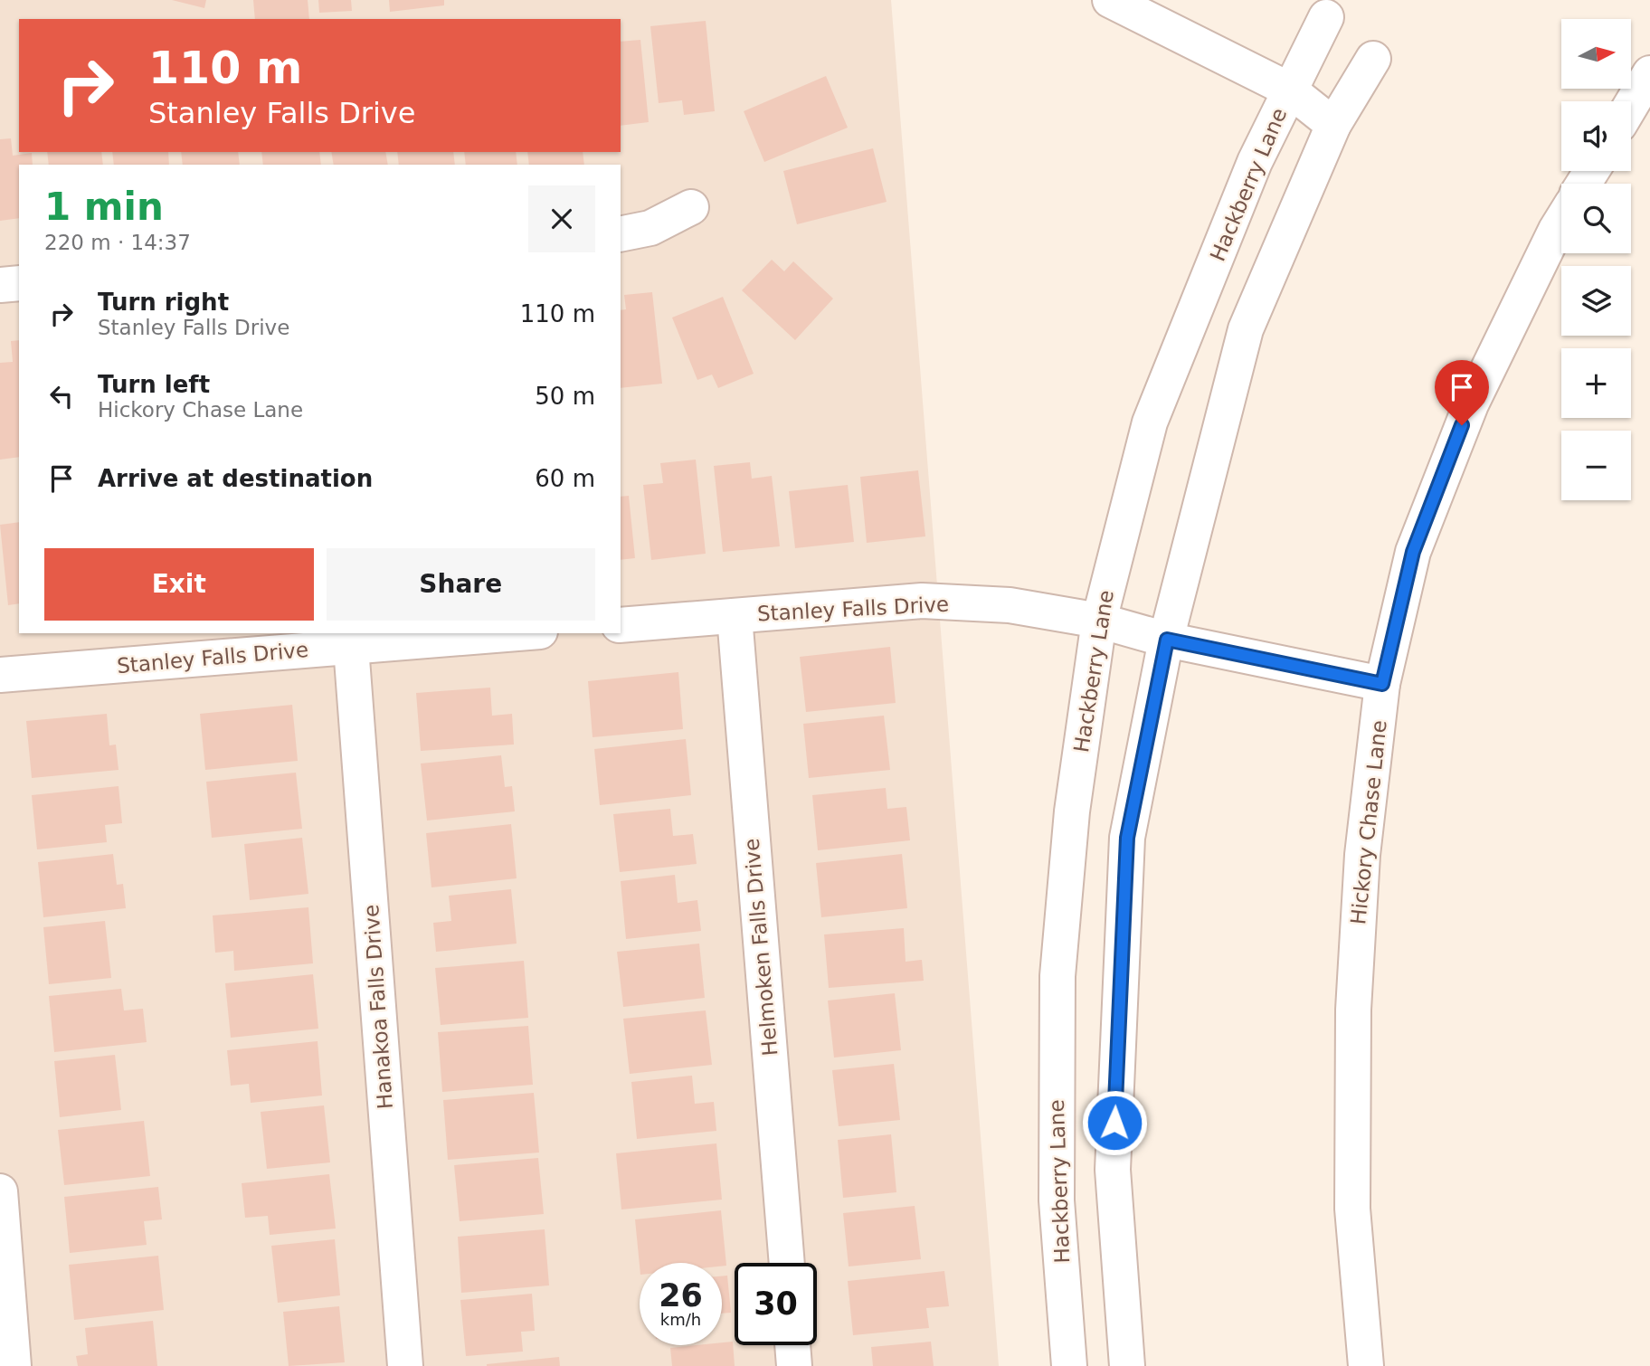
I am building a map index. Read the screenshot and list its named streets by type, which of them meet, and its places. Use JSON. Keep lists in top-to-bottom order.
{
  "streets": {
    "street": [
      "Hackberry Lane",
      "Stanley Falls Drive",
      "Hickory Chase Lane",
      "Helmoken Falls Drive",
      "Hanakoa Falls Drive"
    ]
  },
  "crossings": [
    ["Hackberry Lane", "Stanley Falls Drive"],
    ["Stanley Falls Drive", "Hickory Chase Lane"],
    ["Stanley Falls Drive", "Helmoken Falls Drive"],
    ["Stanley Falls Drive", "Hanakoa Falls Drive"]
  ],
  "north": "right",
  "page": {
    "map_buttons": ["+", "−"],
    "turn": ["110 m", "Stanley Falls Drive"],
    "heading": ["1 min", "220 m · 14:37"],
    "list": [
      {
        "name": "Turn right",
        "note": "Stanley Falls Drive",
        "value": "110 m"
      },
      {
        "name": "Turn left",
        "note": "Hickory Chase Lane",
        "value": "50 m"
      },
      {
        "name": "Arrive at destination",
        "value": "60 m"
      }
    ],
    "buttons": ["Exit", "Share"],
    "speed": "26 km/h",
    "limit": "30"
  }
}
